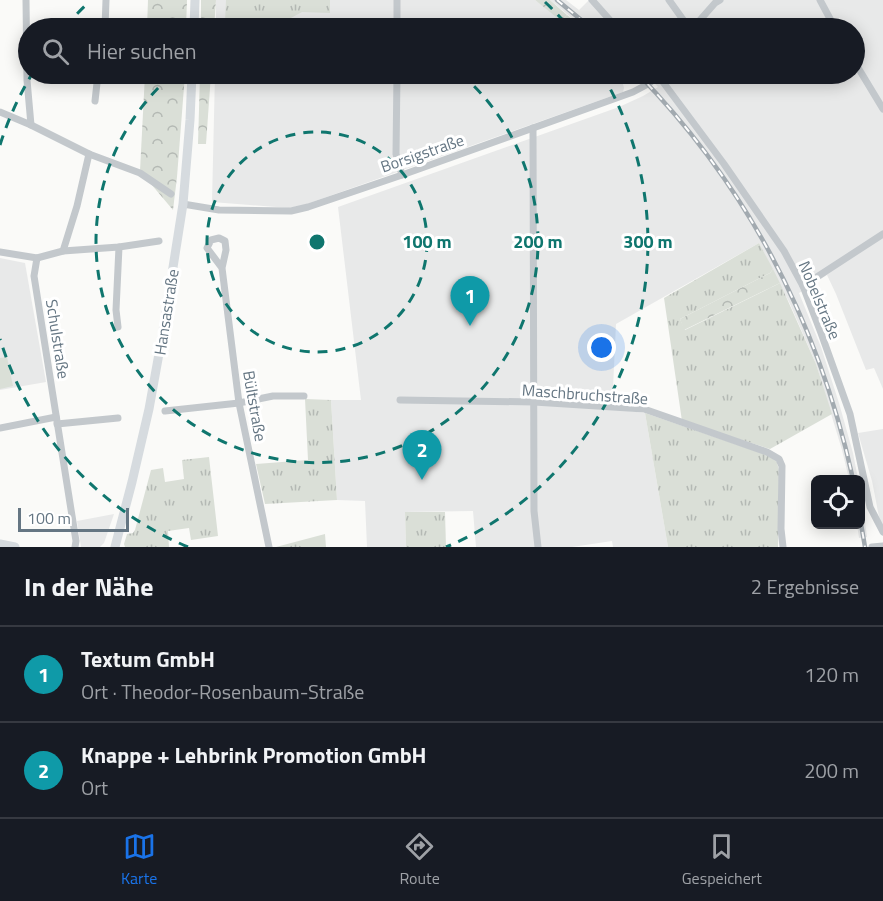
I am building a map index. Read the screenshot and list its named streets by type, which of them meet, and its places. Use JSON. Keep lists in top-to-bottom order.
{
  "streets": {
    "main road": ["Hansastraße"],
    "street": [
      "Borsigstraße",
      "Nobelstraße",
      "Schulstraße",
      "Maschbruchstraße",
      "Bültstraße"
    ]
  },
  "crossings": [
    ["Borsigstraße", "Hansastraße"]
  ],
  "scale_bar": "100 m",
  "page": {
    "search": "Hier suchen",
    "pins": ["1", "2"],
    "scale": "100 m",
    "heading": ["In der Nähe", "2 Ergebnisse"],
    "list": [
      {
        "mark": "1",
        "name": "Textum GmbH",
        "note": "Ort · Theodor-Rosenbaum-Straße",
        "value": "120 m"
      },
      {
        "mark": "2",
        "name": "Knappe + Lehbrink Promotion GmbH",
        "note": "Ort",
        "value": "200 m"
      }
    ],
    "nav": ["Karte", "Route", "Gespeichert"]
  },
  "rings": ["100 m", "200 m", "300 m"]
}
